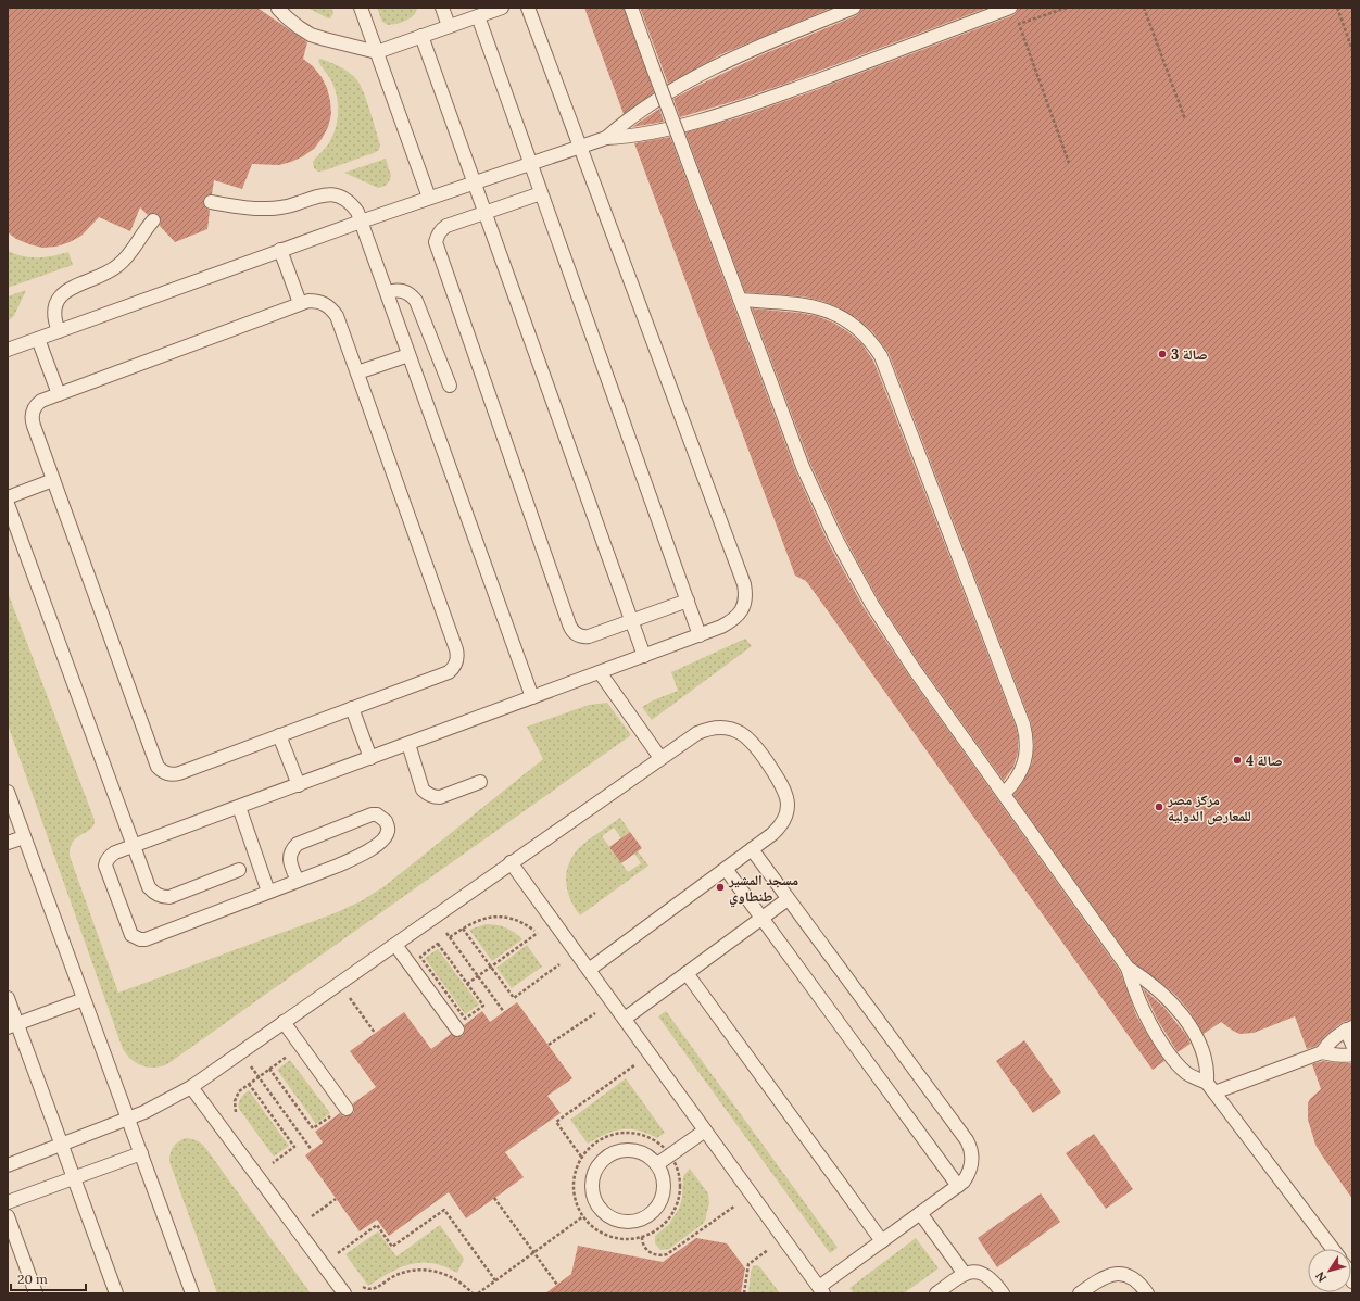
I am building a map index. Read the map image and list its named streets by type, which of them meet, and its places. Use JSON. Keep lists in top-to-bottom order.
{
  "places": [
    "صالة 3",
    "صالة 4",
    "مركز مصر للمعارض الدولية",
    "مسجد المشير طنطاوي"
  ],
  "scale_bar": "20 m",
  "north": "bottom left"
}
